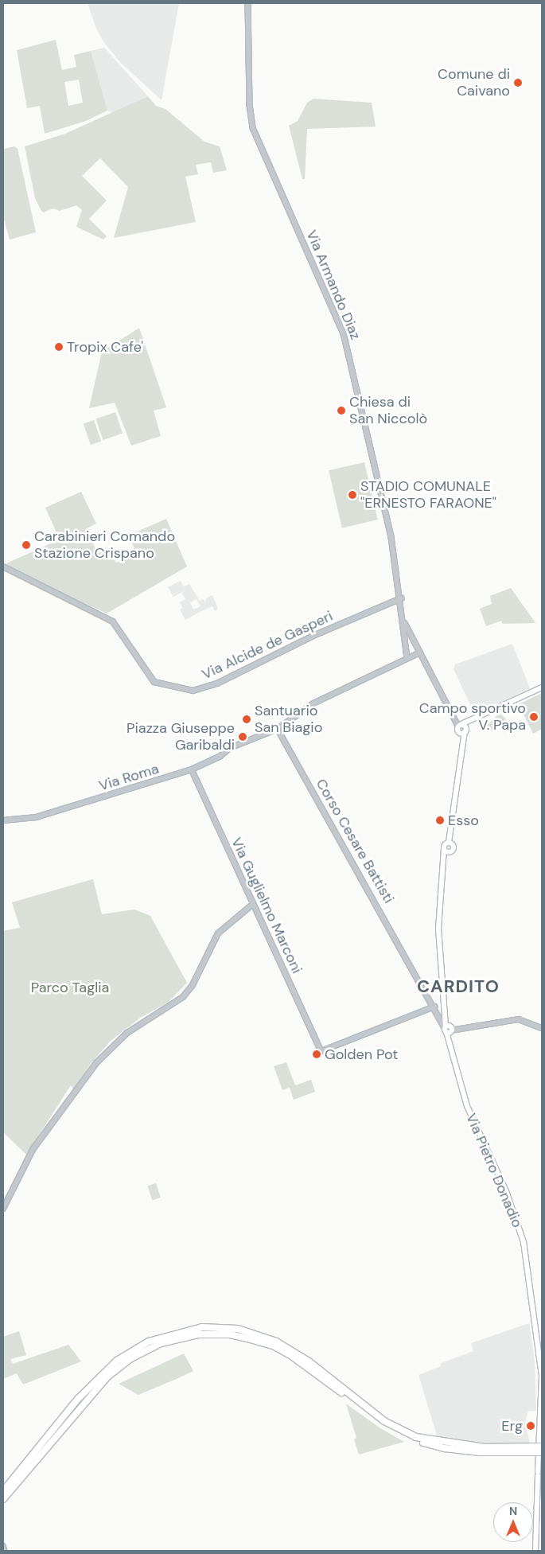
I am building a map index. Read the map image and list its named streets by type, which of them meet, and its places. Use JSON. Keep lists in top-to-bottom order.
{
  "streets": {
    "main road": ["Via Pietro Donadio"],
    "street": [
      "Via Armando Diaz",
      "Via Alcide de Gasperi",
      "Via Roma",
      "Corso Cesare Battisti",
      "Via Guglielmo Marconi"
    ]
  },
  "crossings": [
    ["Via Armando Diaz", "Via Alcide de Gasperi"],
    ["Via Armando Diaz", "Via Roma"],
    ["Via Roma", "Corso Cesare Battisti"],
    ["Via Roma", "Via Guglielmo Marconi"],
    ["Corso Cesare Battisti", "Via Guglielmo Marconi"],
    ["Corso Cesare Battisti", "Via Pietro Donadio"]
  ],
  "districts": ["CARDITO"],
  "parks": ["Parco Taglia"],
  "places": [
    "Comune di Caivano",
    "Tropix Cafe'",
    "Chiesa di San Niccolò",
    "STADIO COMUNALE \"ERNESTO FARAONE\"",
    "Carabinieri Comando Stazione Crispano",
    "Campo sportivo V. Papa",
    "Santuario San Biagio",
    "Piazza Giuseppe Garibaldi",
    "Esso",
    "Golden Pot",
    "Erg"
  ],
  "north": "top"
}
